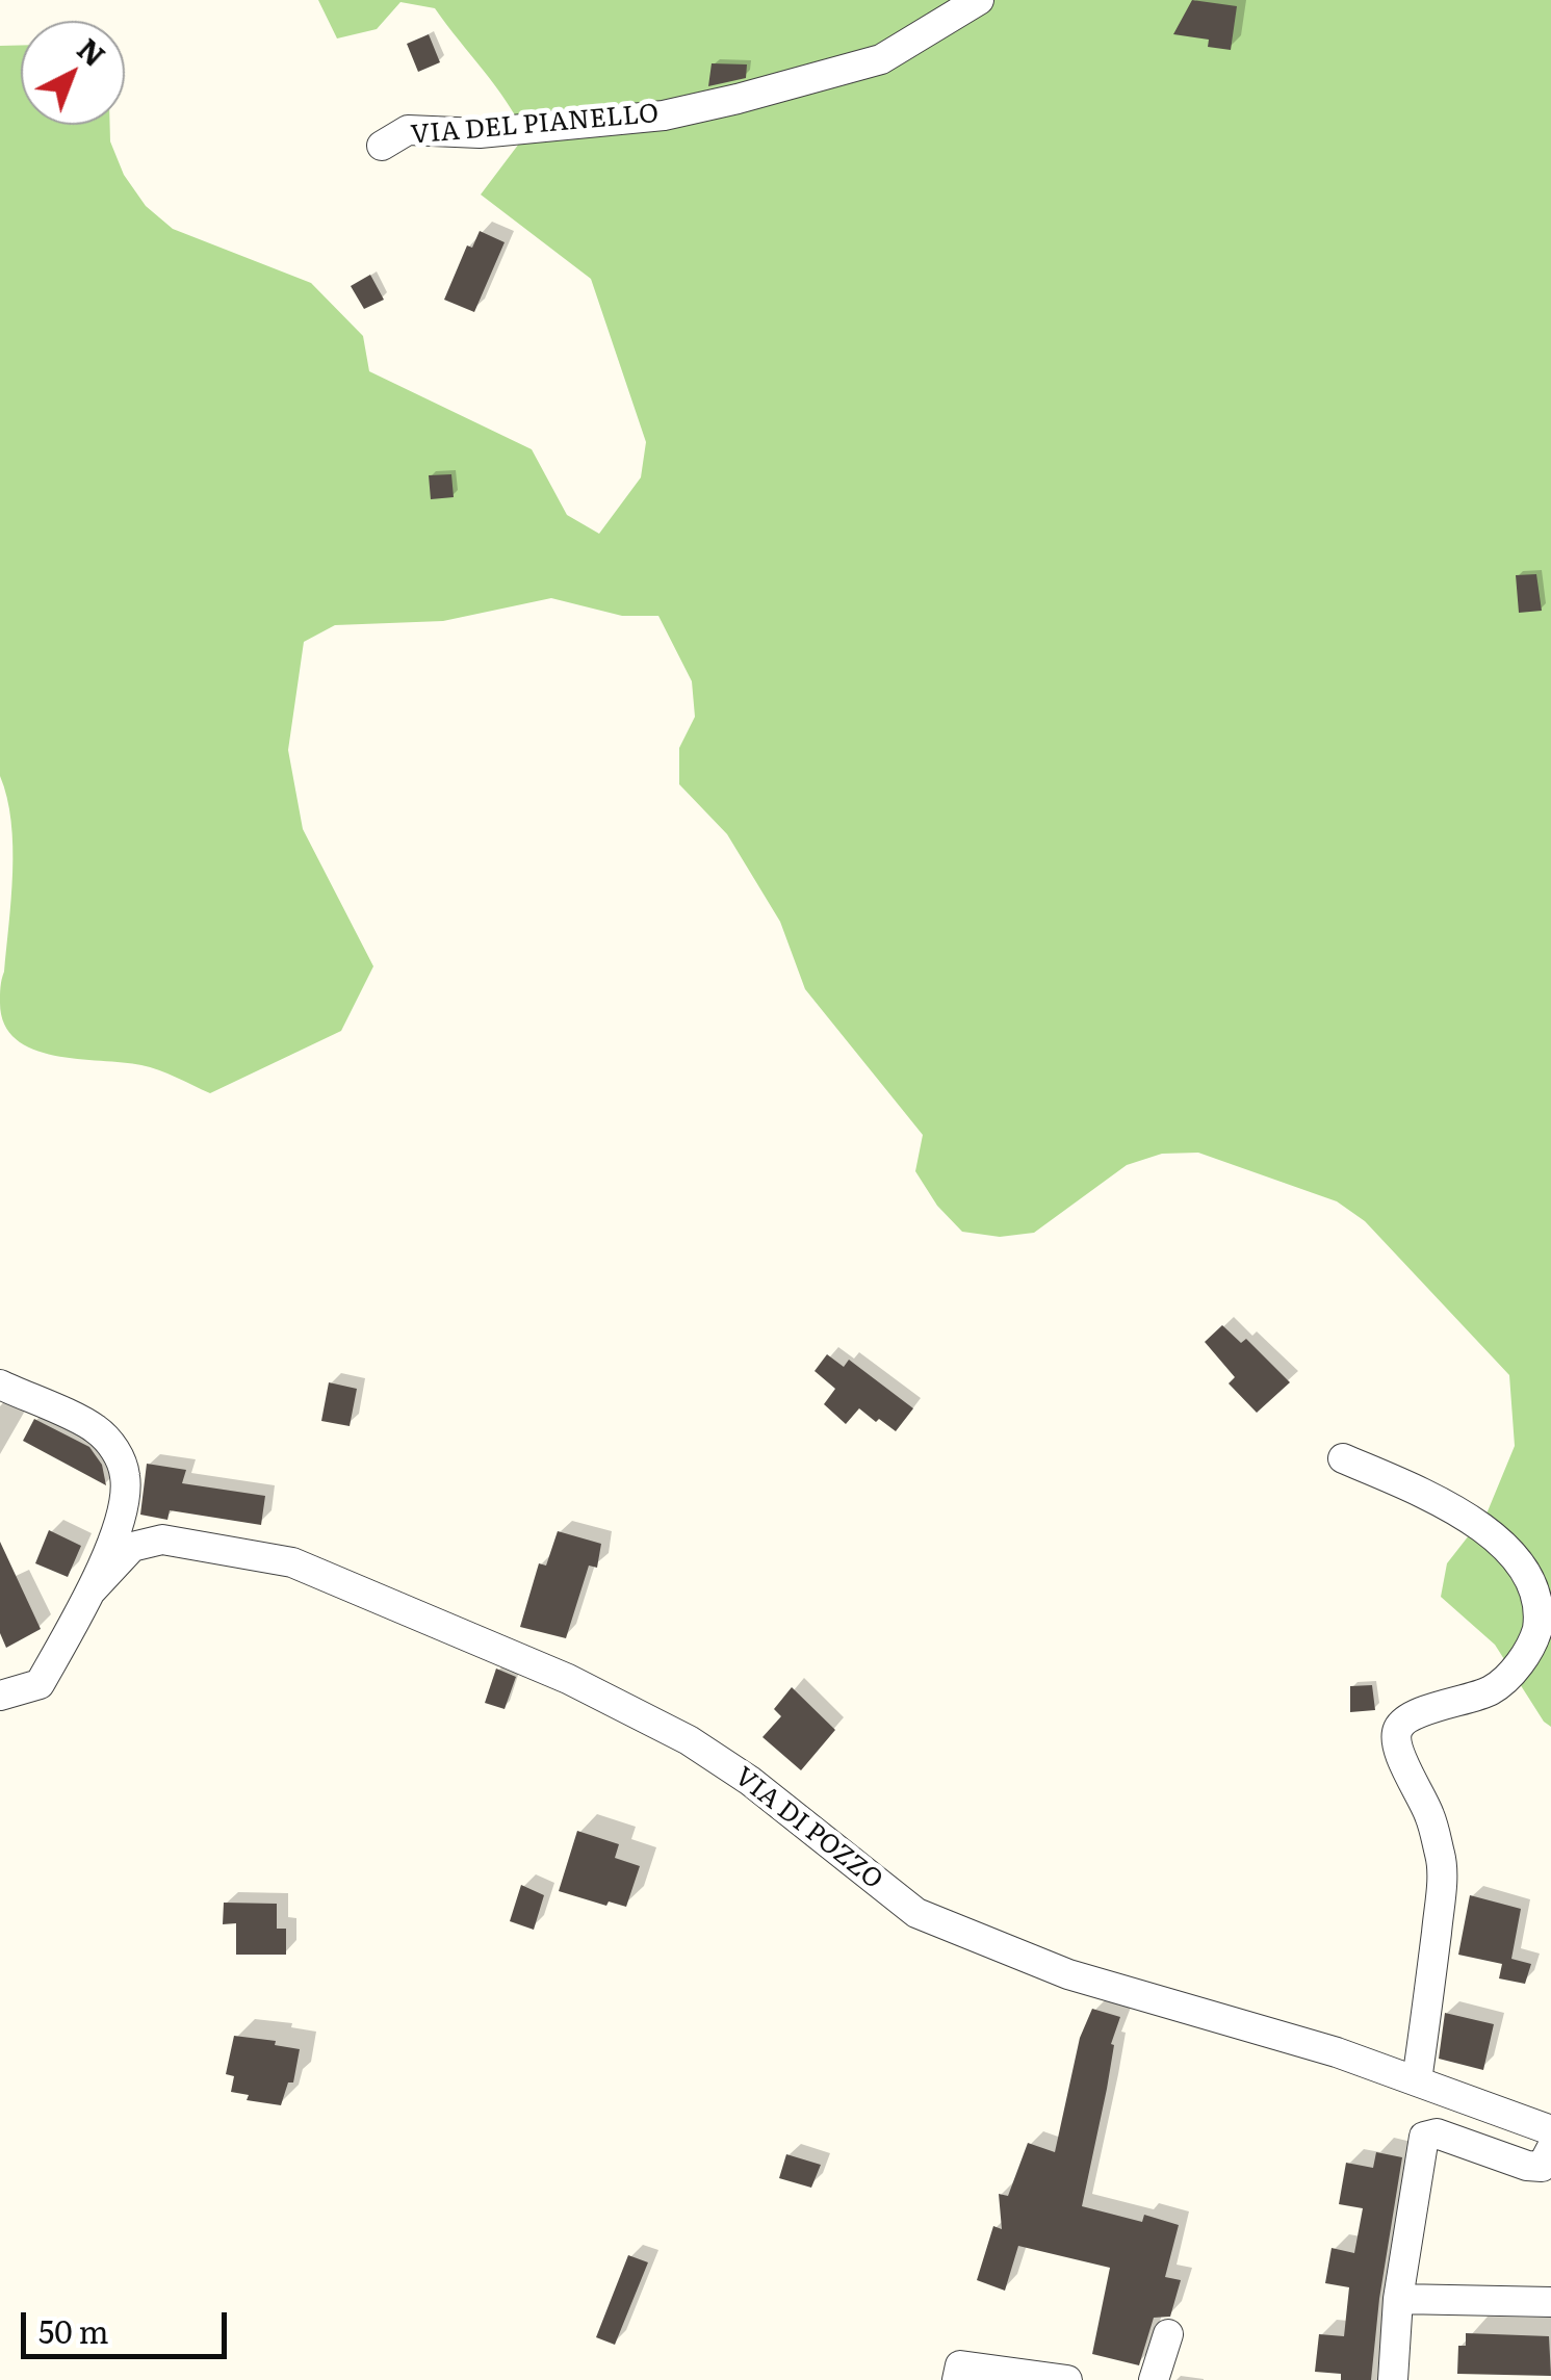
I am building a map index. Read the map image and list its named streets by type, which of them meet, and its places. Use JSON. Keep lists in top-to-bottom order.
{
  "streets": {
    "street": ["VIA DEL PIANELLO", "VIA DI POZZO"]
  },
  "scale_bar": "50 m",
  "north": "top right"
}
